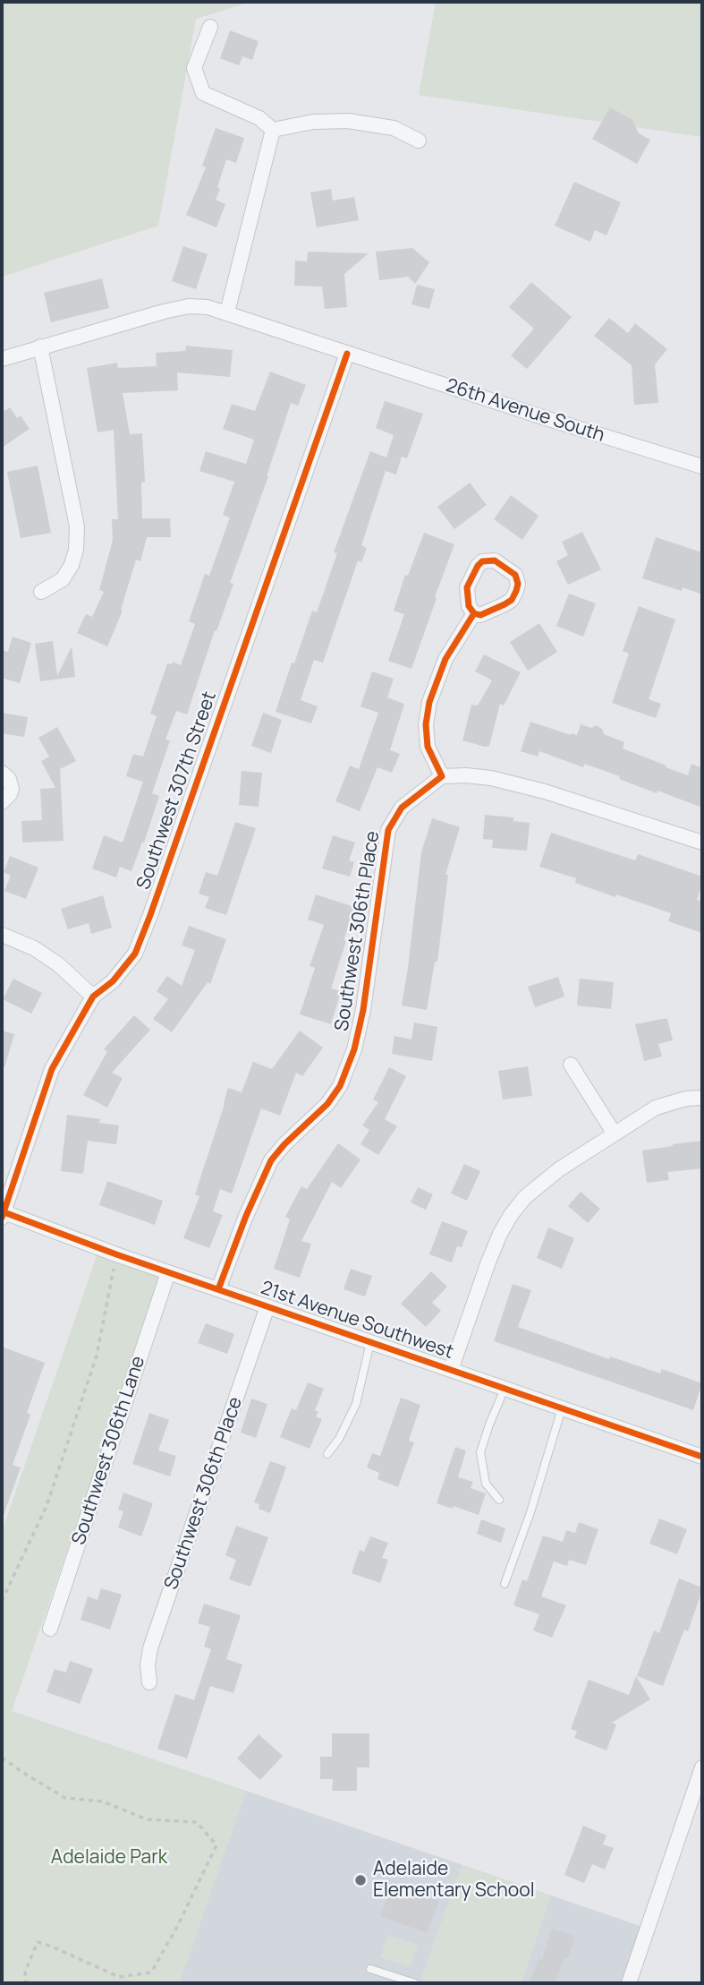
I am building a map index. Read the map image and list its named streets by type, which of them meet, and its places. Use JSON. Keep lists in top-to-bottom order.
{
  "streets": {
    "street": [
      "26th Avenue South",
      "Southwest 307th Street",
      "Southwest 306th Place",
      "21st Avenue Southwest",
      "Southwest 306th Lane"
    ]
  },
  "crossings": [
    ["26th Avenue South", "Southwest 307th Street"],
    ["Southwest 307th Street", "21st Avenue Southwest"],
    ["Southwest 306th Place", "21st Avenue Southwest"],
    ["21st Avenue Southwest", "Southwest 306th Lane"]
  ],
  "parks": ["Adelaide Park"],
  "places": ["Adelaide Elementary School"]
}
